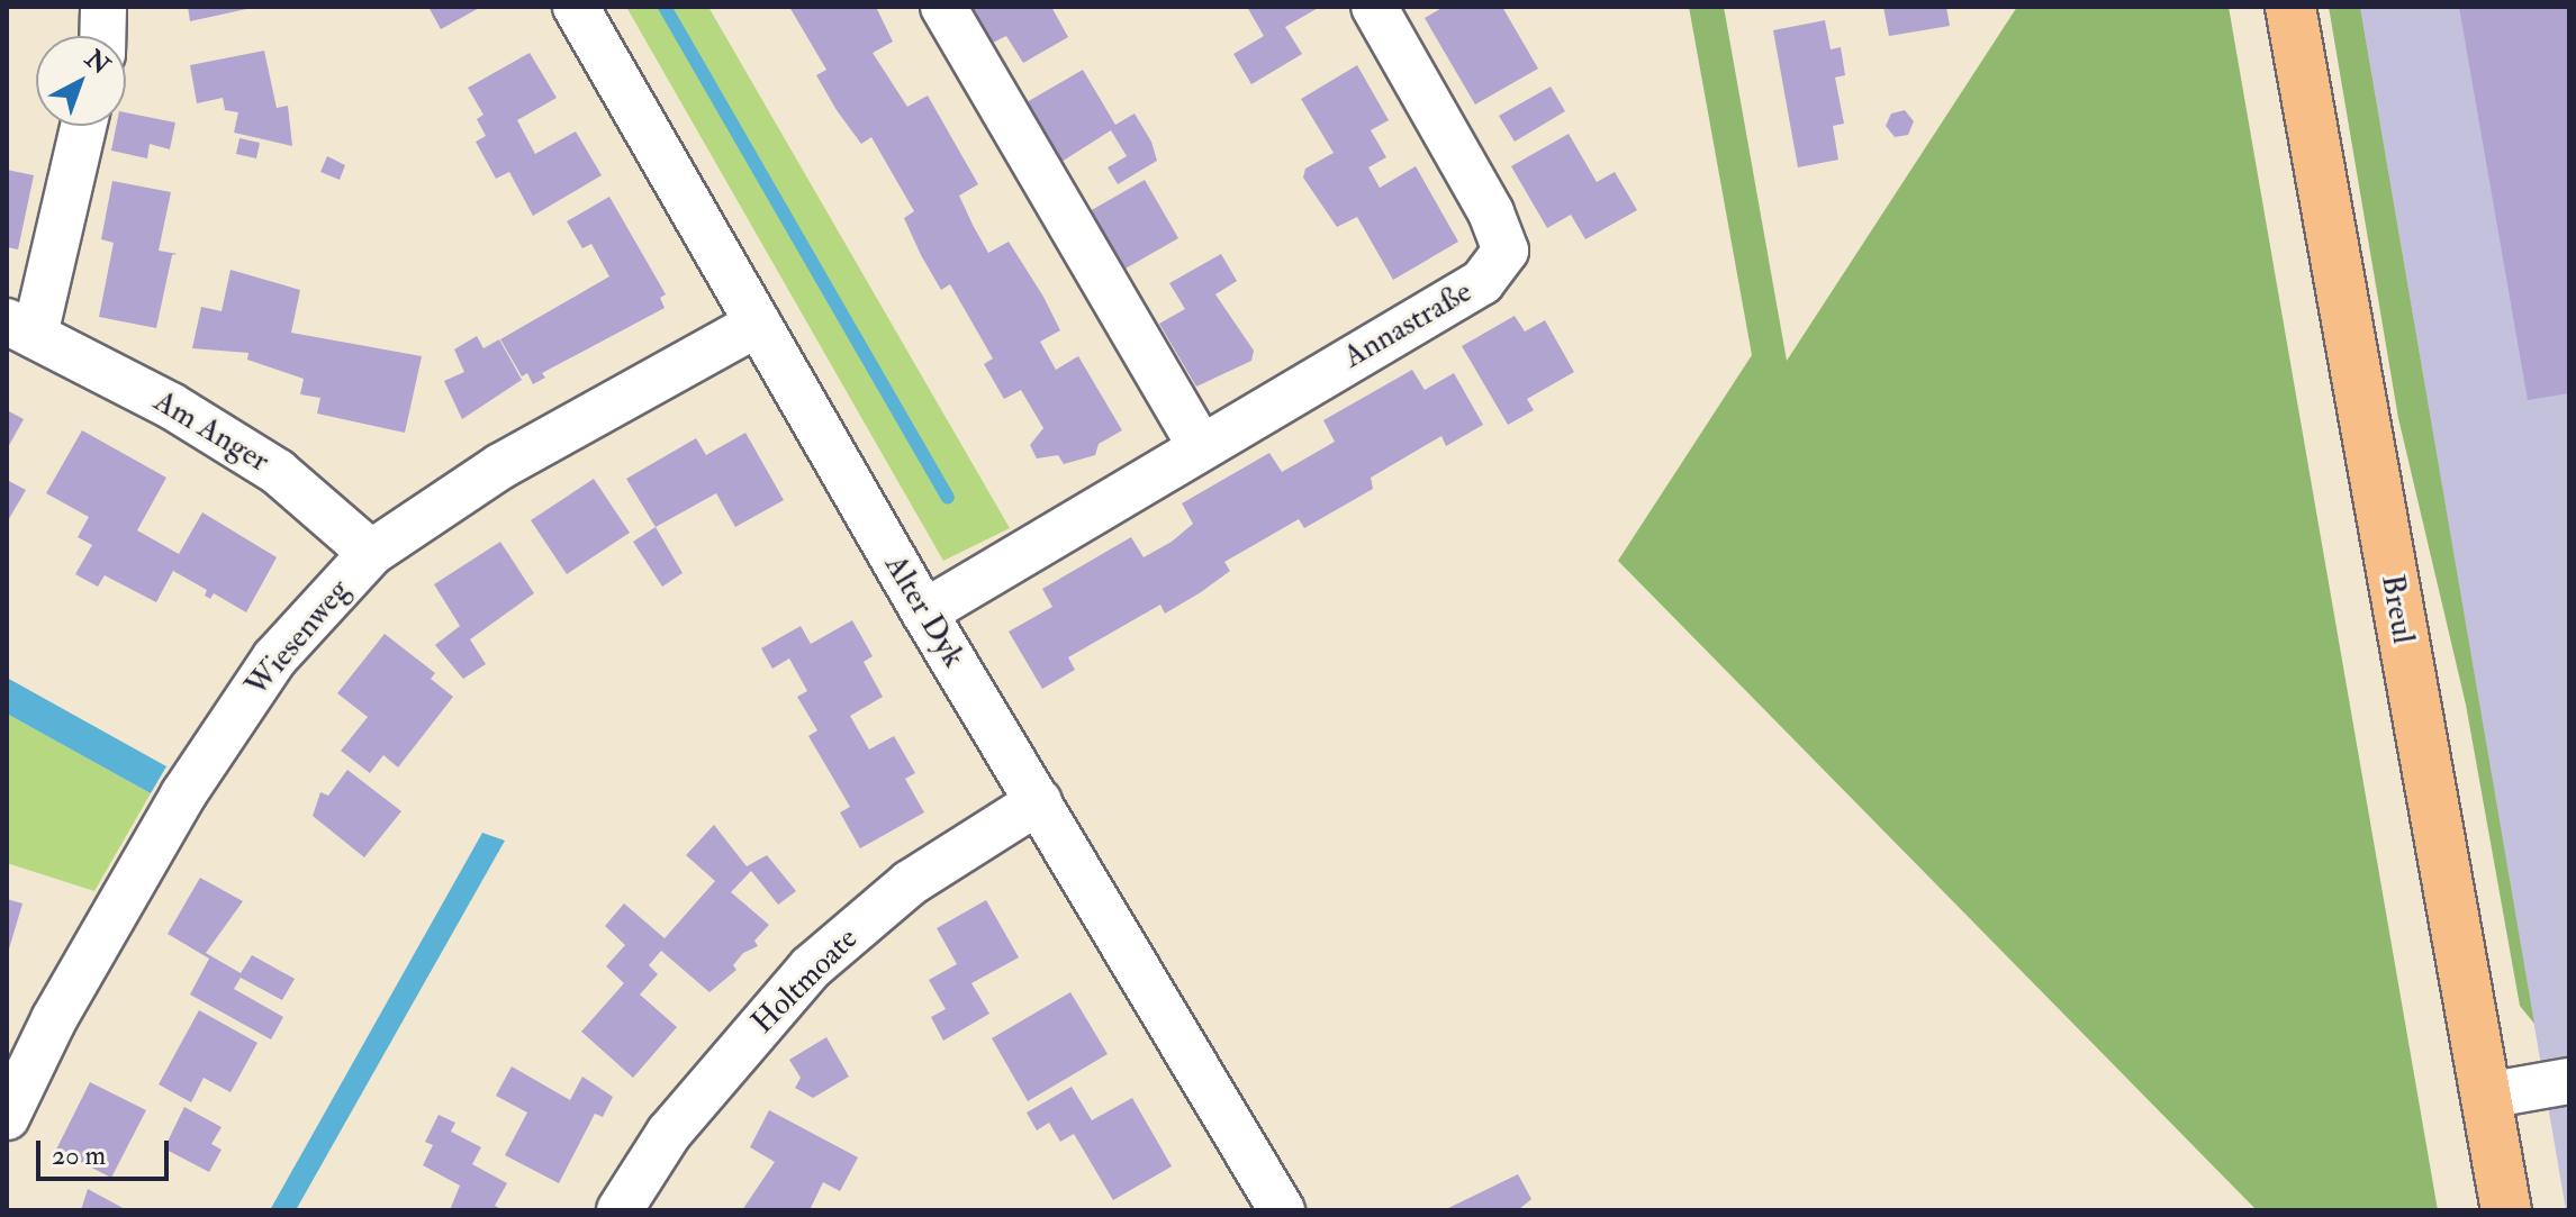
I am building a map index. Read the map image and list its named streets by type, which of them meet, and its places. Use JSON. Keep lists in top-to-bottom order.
{
  "streets": {
    "main road": ["Breul"],
    "street": [
      "Annastraße",
      "Am Anger",
      "Alter Dyk",
      "Wiesenweg",
      "Holtmoate"
    ]
  },
  "crossings": [
    ["Annastraße", "Alter Dyk"],
    ["Am Anger", "Wiesenweg"],
    ["Alter Dyk", "Wiesenweg"],
    ["Alter Dyk", "Holtmoate"]
  ],
  "scale_bar": "20 m",
  "north": "top right"
}
